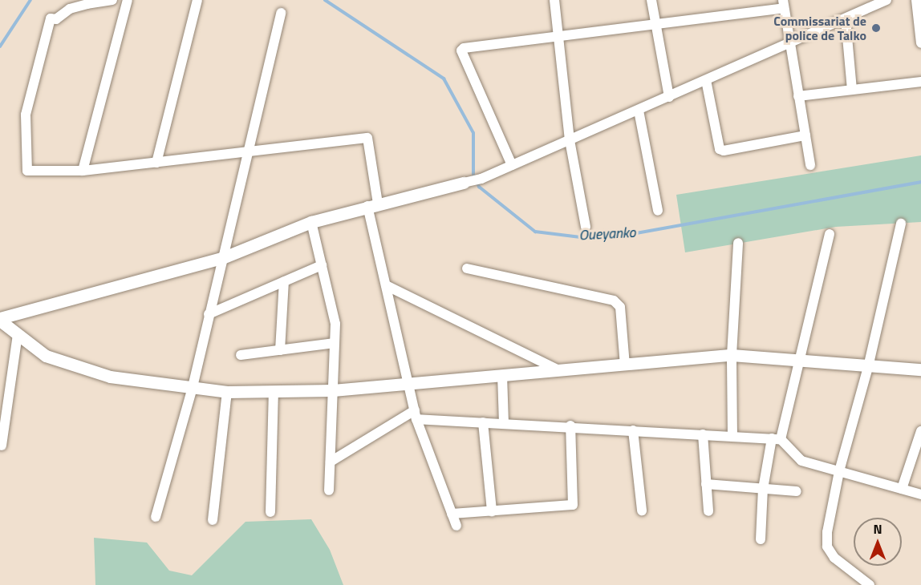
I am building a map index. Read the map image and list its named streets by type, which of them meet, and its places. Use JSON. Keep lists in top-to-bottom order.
{
  "water": ["Oueyanko"],
  "places": ["Commissariat de police de Talko"],
  "north": "top"
}
